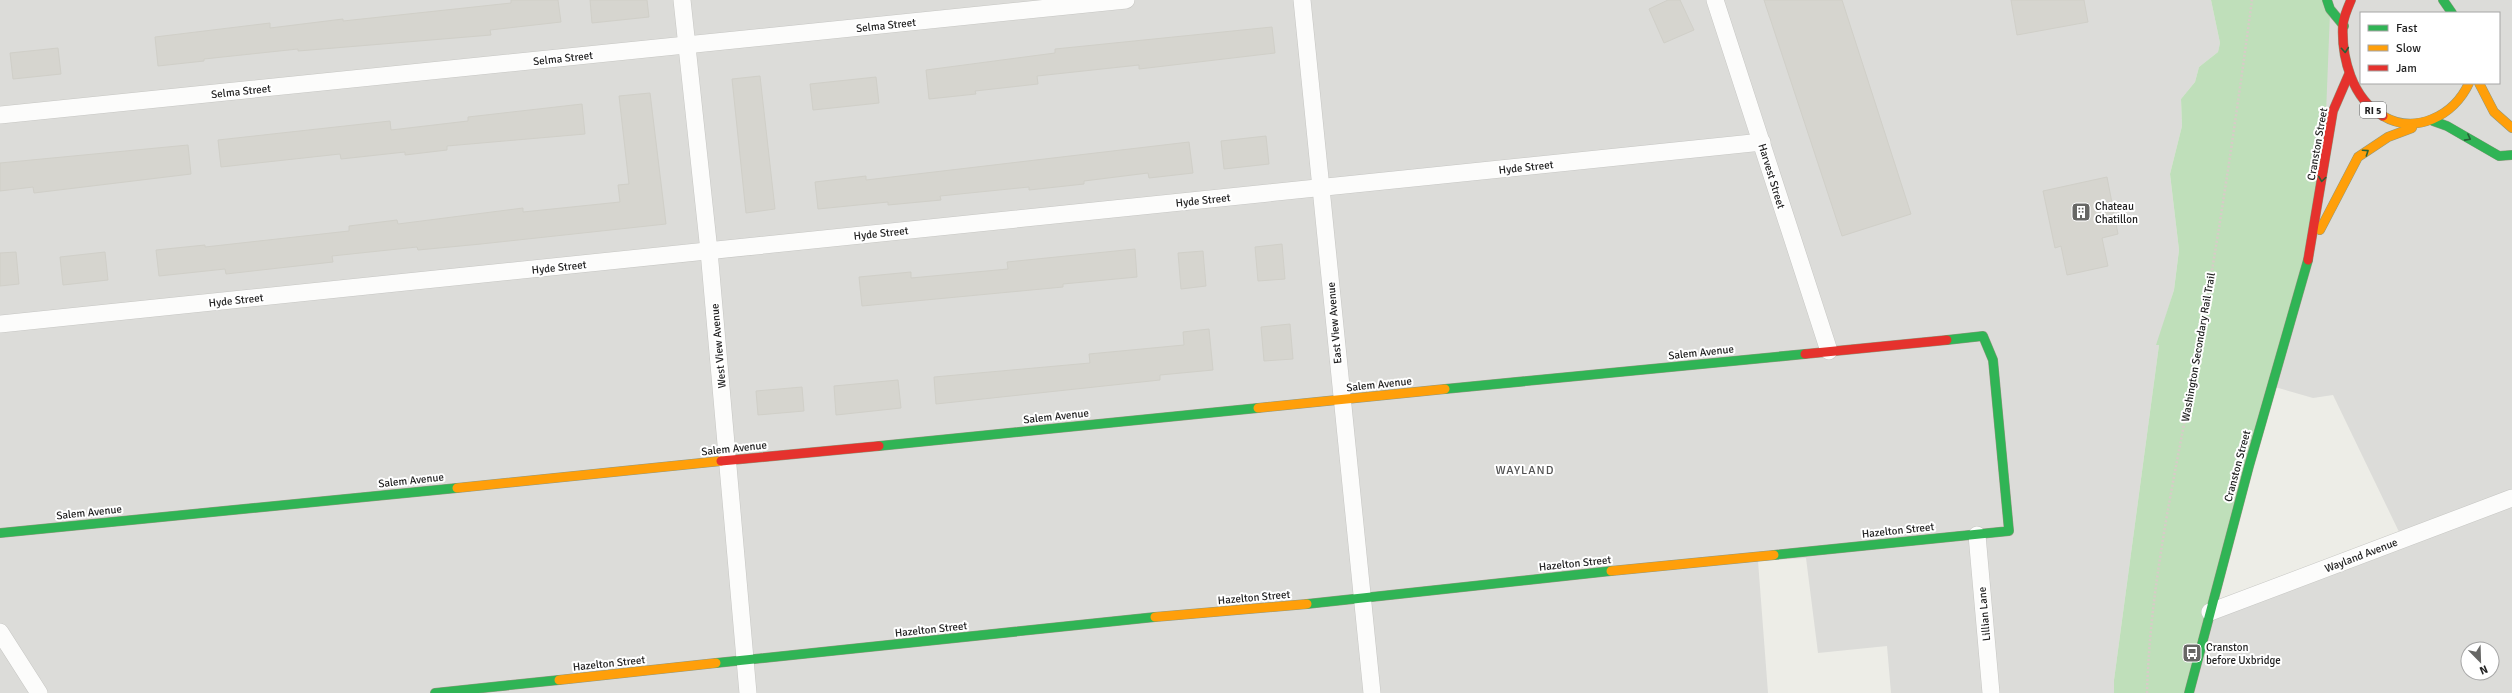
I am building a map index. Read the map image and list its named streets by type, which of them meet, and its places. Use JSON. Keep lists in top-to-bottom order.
{
  "streets": {
    "street": [
      "Selma Street",
      "RI 5",
      "Cranston Street",
      "Hyde Street",
      "Harvest Street",
      "East View Avenue",
      "West View Avenue",
      "Salem Avenue",
      "Hazelton Street",
      "Wayland Avenue",
      "Lillian Lane"
    ],
    "path": ["Washington Secondary Rail Trail"]
  },
  "crossings": [
    ["Selma Street", "West View Avenue"],
    ["RI 5", "Cranston Street"],
    ["Cranston Street", "Wayland Avenue"],
    ["Hyde Street", "Harvest Street"],
    ["Hyde Street", "East View Avenue"],
    ["Hyde Street", "West View Avenue"],
    ["Harvest Street", "Salem Avenue"],
    ["East View Avenue", "Salem Avenue"],
    ["East View Avenue", "Hazelton Street"],
    ["West View Avenue", "Salem Avenue"],
    ["West View Avenue", "Hazelton Street"],
    ["Salem Avenue", "Hazelton Street"],
    ["Hazelton Street", "Lillian Lane"]
  ],
  "districts": ["WAYLAND"],
  "places": {
    "building": ["Chateau Chatillon"],
    "bus stop": ["Cranston before Uxbridge"]
  },
  "legend": ["Fast", "Slow", "Jam"],
  "north": "bottom right"
}
